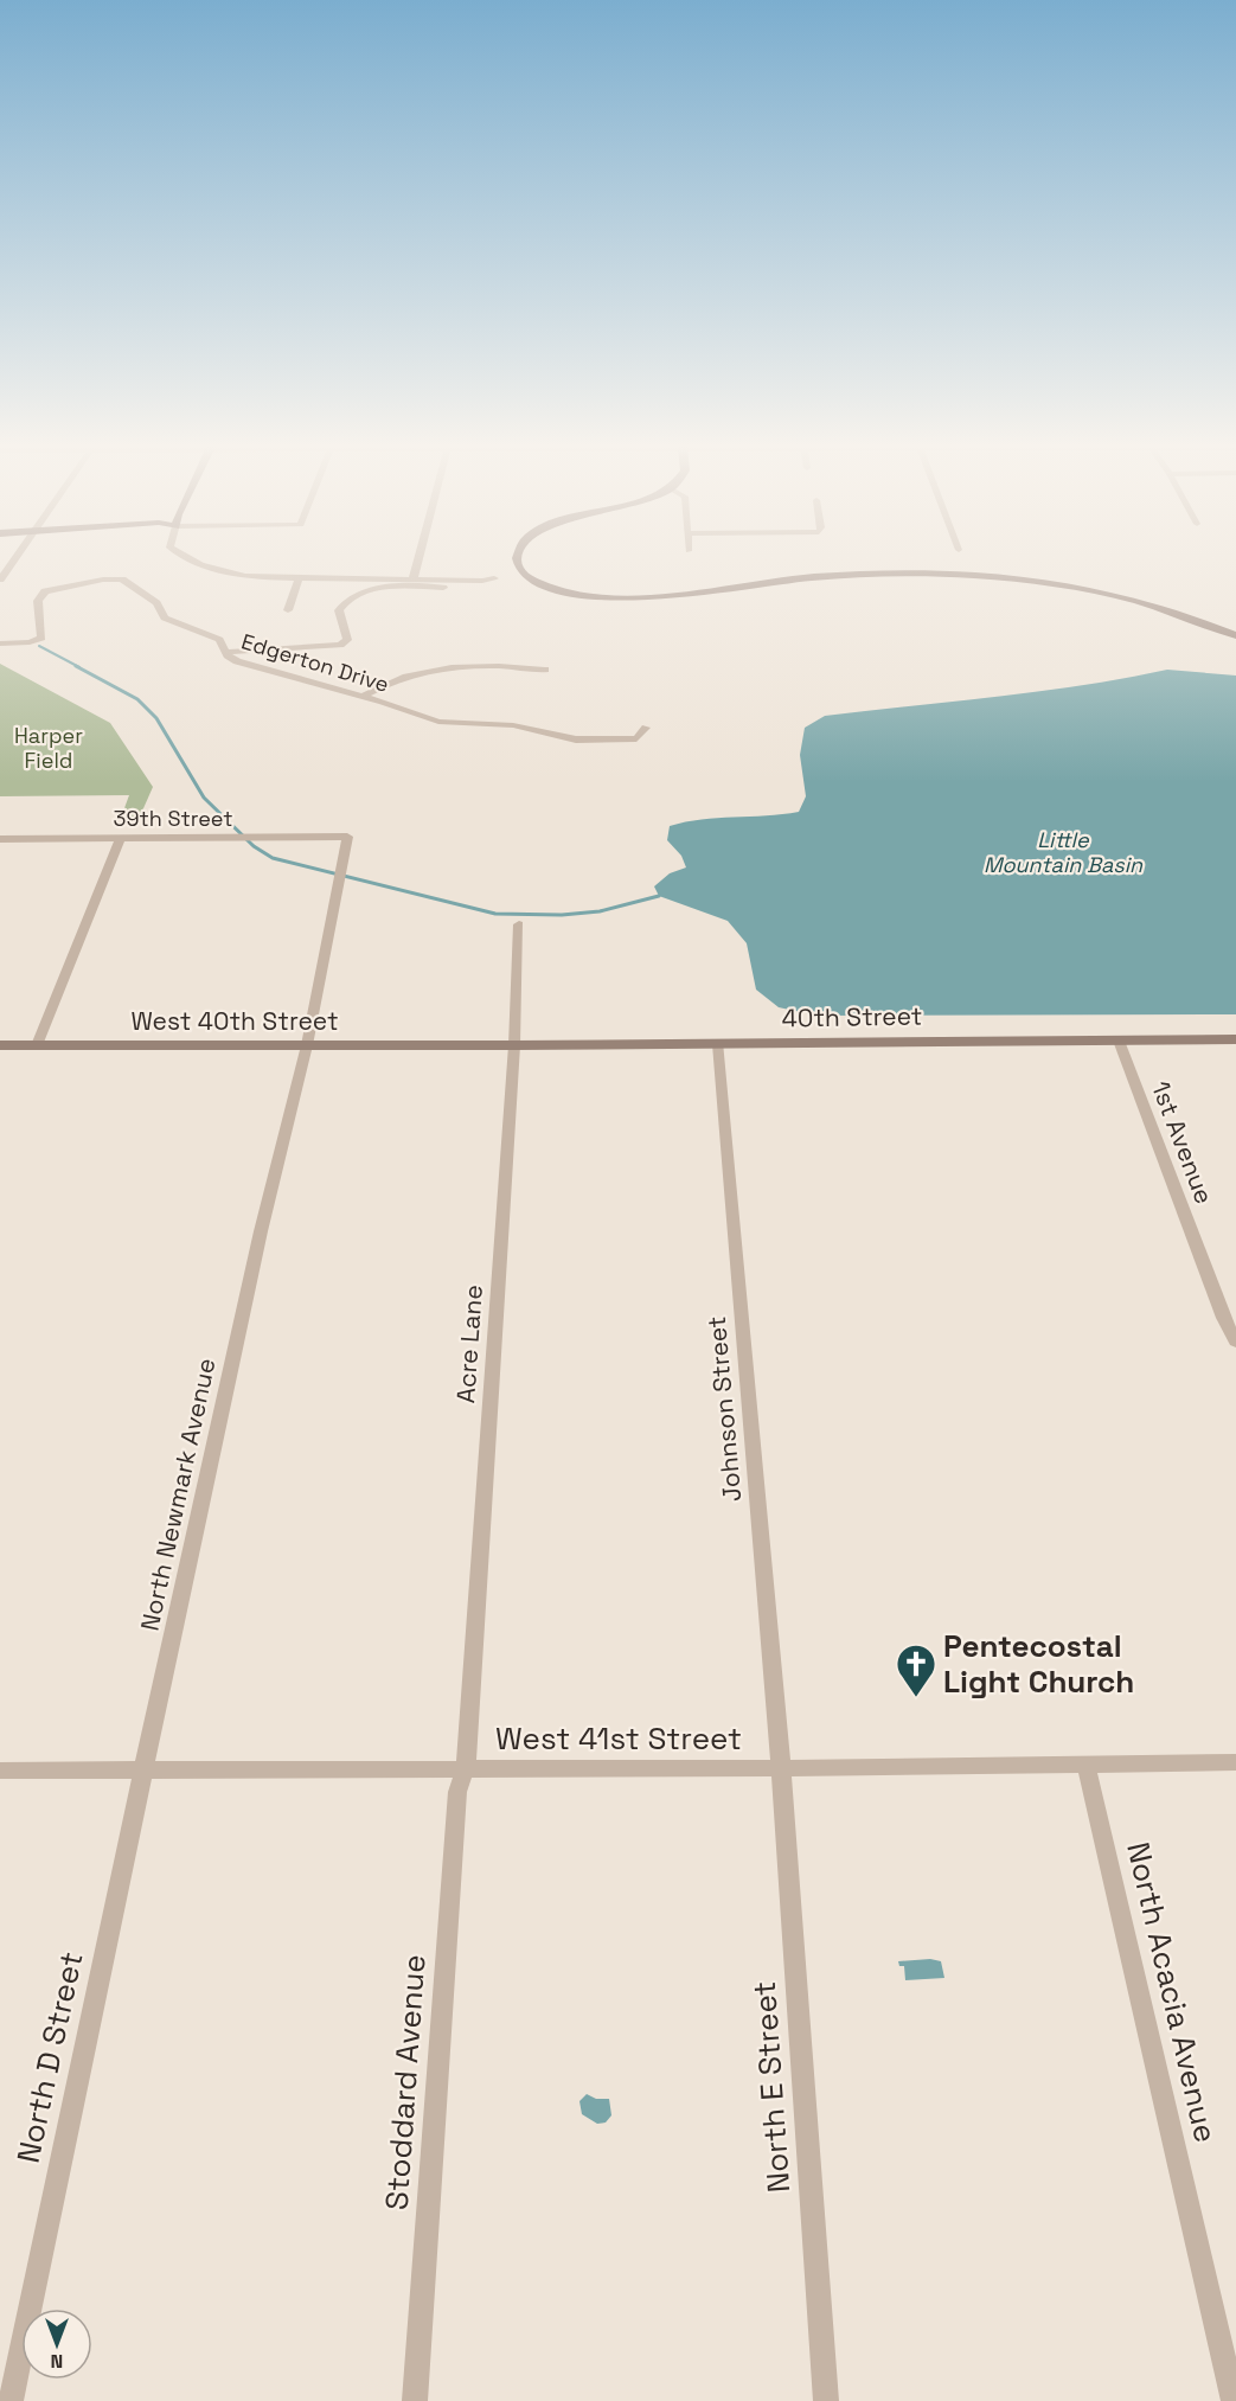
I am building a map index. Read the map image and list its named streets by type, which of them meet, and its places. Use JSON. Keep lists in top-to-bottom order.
{
  "streets": {
    "main road": ["40th Street", "West 40th Street"],
    "street": [
      "Edgerton Drive",
      "39th Street",
      "1st Avenue",
      "Acre Lane",
      "Johnson Street",
      "North Newmark Avenue",
      "West 41st Street",
      "North Acacia Avenue",
      "North D Street",
      "Stoddard Avenue",
      "North E Street"
    ]
  },
  "crossings": [
    ["39th Street", "North Newmark Avenue"],
    ["40th Street", "West 40th Street"],
    ["40th Street", "1st Avenue"],
    ["40th Street", "Acre Lane"],
    ["40th Street", "Johnson Street"],
    ["West 40th Street", "North Newmark Avenue"],
    ["Acre Lane", "West 41st Street"],
    ["Acre Lane", "Stoddard Avenue"],
    ["Johnson Street", "West 41st Street"],
    ["Johnson Street", "North E Street"],
    ["North Newmark Avenue", "West 41st Street"],
    ["North Newmark Avenue", "North D Street"],
    ["West 41st Street", "North Acacia Avenue"],
    ["West 41st Street", "North D Street"],
    ["West 41st Street", "Stoddard Avenue"],
    ["West 41st Street", "North E Street"]
  ],
  "water": ["Little Mountain Basin"],
  "parks": ["Harper Field"],
  "places": {
    "church": ["Pentecostal Light Church"]
  },
  "north": "bottom"
}
